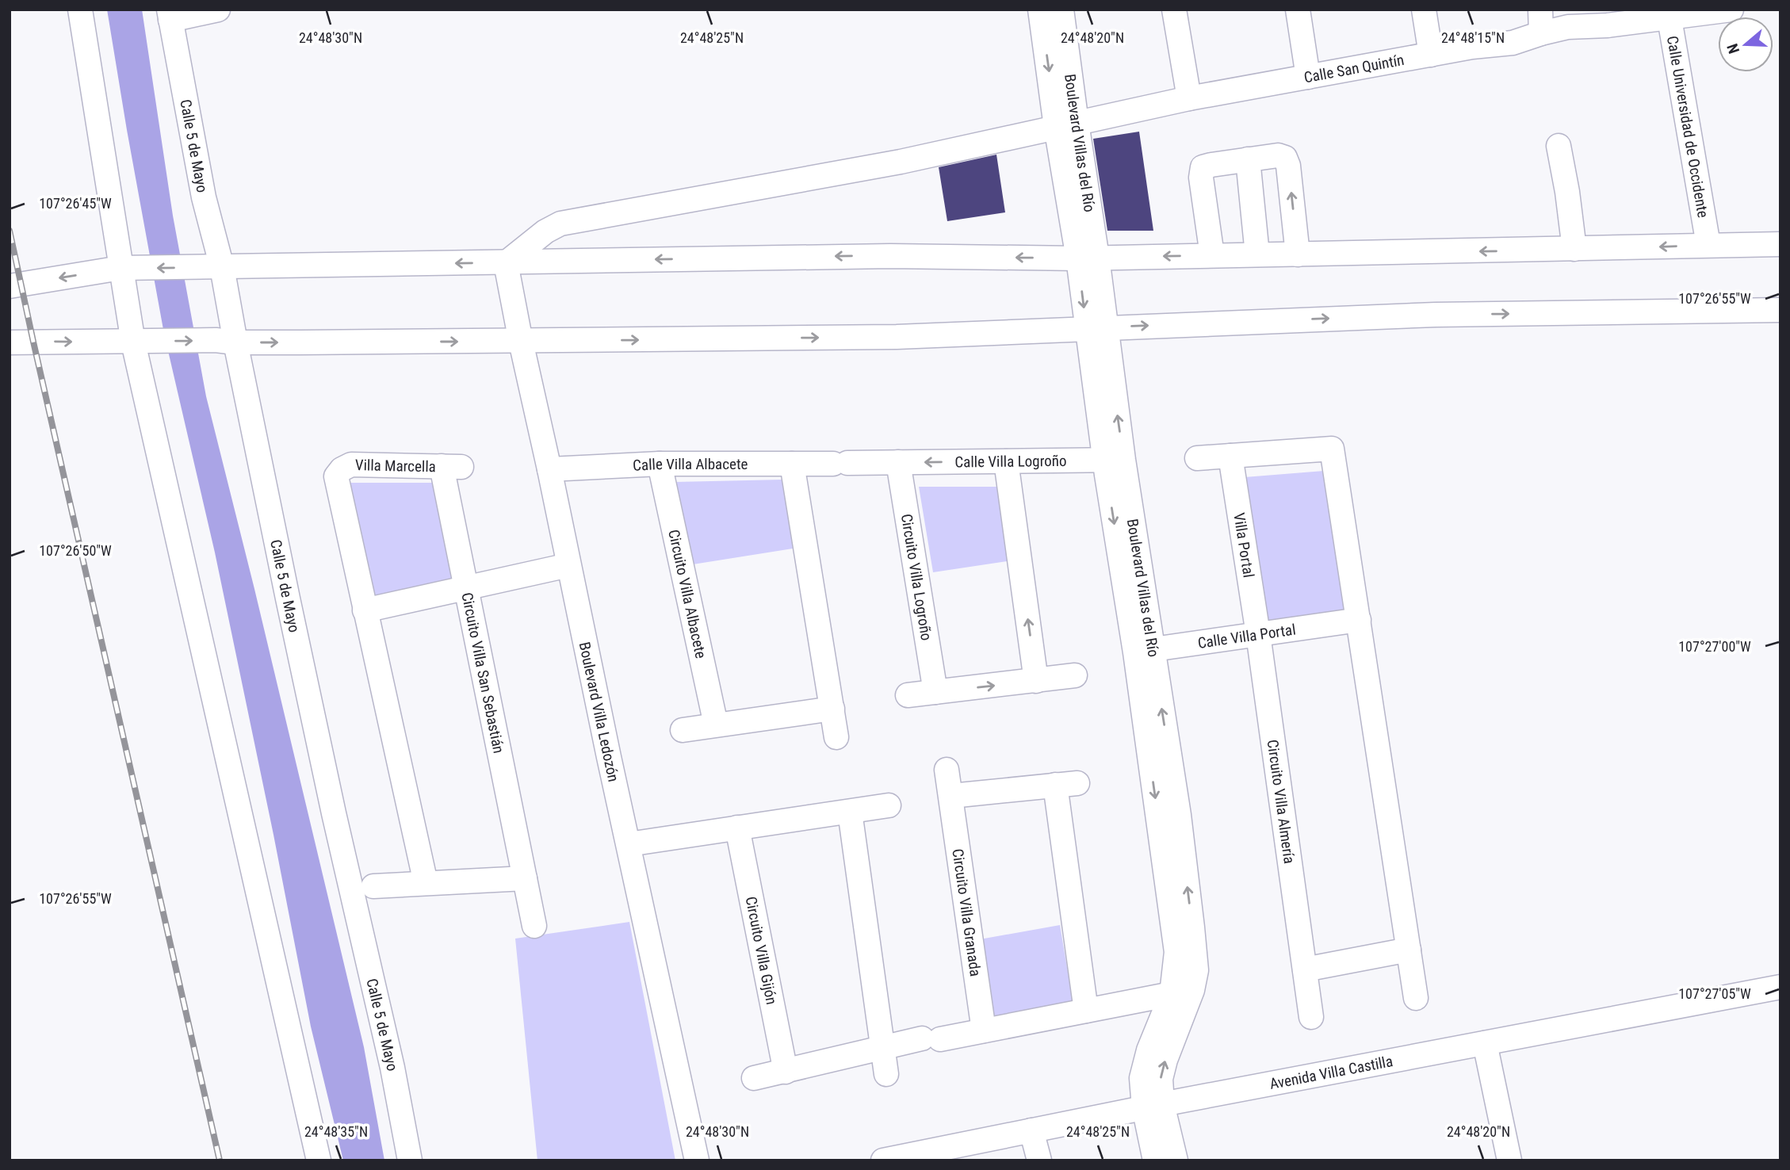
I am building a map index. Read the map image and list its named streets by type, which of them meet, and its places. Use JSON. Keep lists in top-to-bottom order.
{
  "streets": {
    "street": [
      "Calle San Quintín",
      "Calle Universidad de Occidente",
      "Boulevard Villas del Río",
      "Calle 5 de Mayo",
      "Calle Villa Logroño",
      "Calle Villa Albacete",
      "Villa Marcella",
      "Villa Portal",
      "Circuito Villa Logroño",
      "Circuito Villa Albacete",
      "Calle Villa Portal",
      "Circuito Villa San Sebastián",
      "Boulevard Villa Ledozón",
      "Circuito Villa Almería",
      "Circuito Villa Granada",
      "Circuito Villa Gijón",
      "Avenida Villa Castilla"
    ]
  },
  "crossings": [
    ["Calle San Quintín", "Calle Universidad de Occidente"],
    ["Calle San Quintín", "Boulevard Villas del Río"],
    ["Calle San Quintín", "Boulevard Villa Ledozón"],
    ["Boulevard Villas del Río", "Calle Villa Portal"],
    ["Boulevard Villas del Río", "Avenida Villa Castilla"],
    ["Calle Villa Logroño", "Calle Villa Albacete"],
    ["Calle Villa Logroño", "Circuito Villa Logroño"],
    ["Calle Villa Albacete", "Circuito Villa Logroño"],
    ["Calle Villa Albacete", "Circuito Villa Albacete"],
    ["Calle Villa Albacete", "Boulevard Villa Ledozón"],
    ["Villa Marcella", "Circuito Villa San Sebastián"],
    ["Villa Portal", "Calle Villa Portal"],
    ["Villa Portal", "Circuito Villa Almería"],
    ["Calle Villa Portal", "Circuito Villa Almería"]
  ],
  "north": "left",
  "coordinates": [
    "24°48'30\"N",
    "24°48'25\"N",
    "24°48'20\"N",
    "24°48'15\"N",
    "107°26'45\"W",
    "107°26'55\"W",
    "107°26'50\"W",
    "107°27'00\"W",
    "107°27'05\"W",
    "24°48'35\"N"
  ]
}
